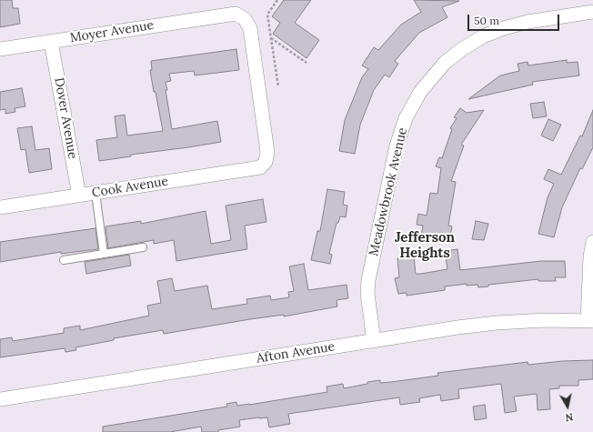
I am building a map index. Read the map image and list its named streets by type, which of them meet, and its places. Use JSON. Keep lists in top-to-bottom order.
{
  "streets": {
    "street": [
      "Moyer Avenue",
      "Dover Avenue",
      "Cook Avenue",
      "Meadowbrook Avenue",
      "Afton Avenue"
    ]
  },
  "crossings": [
    ["Moyer Avenue", "Dover Avenue"],
    ["Moyer Avenue", "Cook Avenue"],
    ["Dover Avenue", "Cook Avenue"],
    ["Meadowbrook Avenue", "Afton Avenue"]
  ],
  "districts": ["Jefferson Heights"],
  "scale_bar": "50 m",
  "north": "bottom"
}
